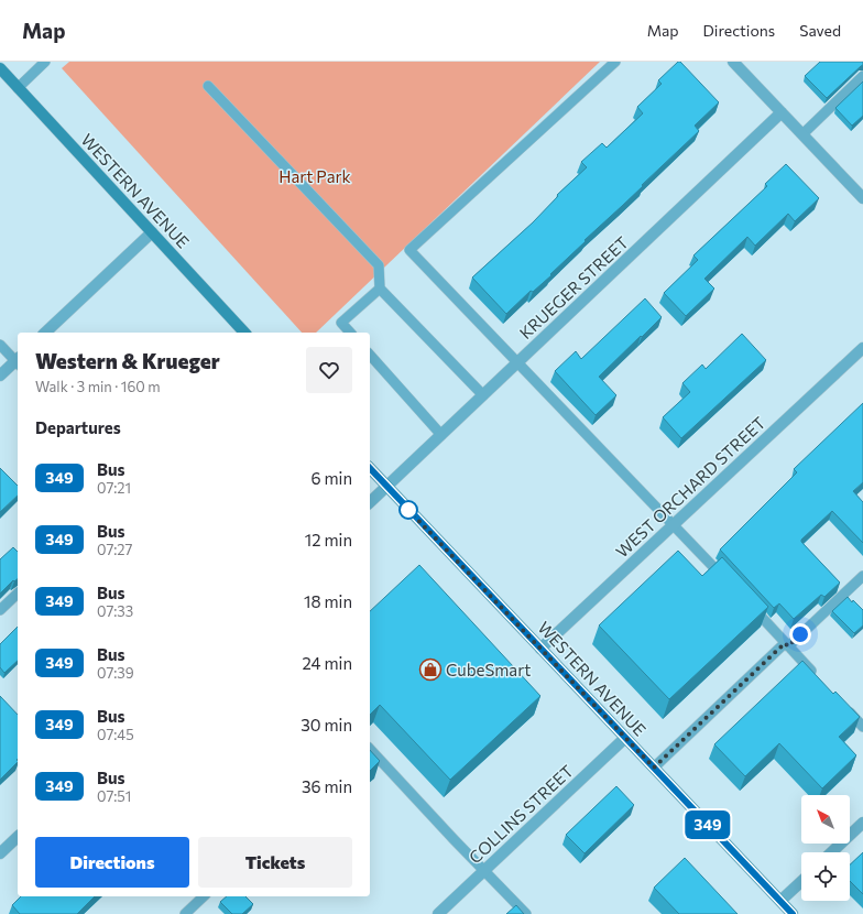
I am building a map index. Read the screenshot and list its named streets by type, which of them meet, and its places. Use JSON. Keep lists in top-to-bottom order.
{
  "streets": {
    "main road": ["WESTERN AVENUE"],
    "street": ["KRUEGER STREET", "WEST ORCHARD STREET", "COLLINS STREET"]
  },
  "crossings": [
    ["WESTERN AVENUE", "KRUEGER STREET"],
    ["WESTERN AVENUE", "WEST ORCHARD STREET"],
    ["WESTERN AVENUE", "COLLINS STREET"]
  ],
  "parks": ["Hart Park"],
  "places": {
    "shop": ["CubeSmart"]
  },
  "lines": ["bus line 349"],
  "north": "top left",
  "page": {
    "header": "Map",
    "nav": ["Map", "Directions", "Saved"],
    "on_map": "349",
    "heading": [
      ["Western & Krueger", "Walk · 3 min · 160 m"],
      "Departures"
    ],
    "list": [
      {
        "mark": "349",
        "name": "Bus",
        "note": "07:21",
        "value": "6 min"
      },
      {
        "mark": "349",
        "name": "Bus",
        "note": "07:27",
        "value": "12 min"
      },
      {
        "mark": "349",
        "name": "Bus",
        "note": "07:33",
        "value": "18 min"
      },
      {
        "mark": "349",
        "name": "Bus",
        "note": "07:39",
        "value": "24 min"
      },
      {
        "mark": "349",
        "name": "Bus",
        "note": "07:45",
        "value": "30 min"
      },
      {
        "mark": "349",
        "name": "Bus",
        "note": "07:51",
        "value": "36 min"
      }
    ],
    "buttons": ["Directions", "Tickets"]
  }
}
